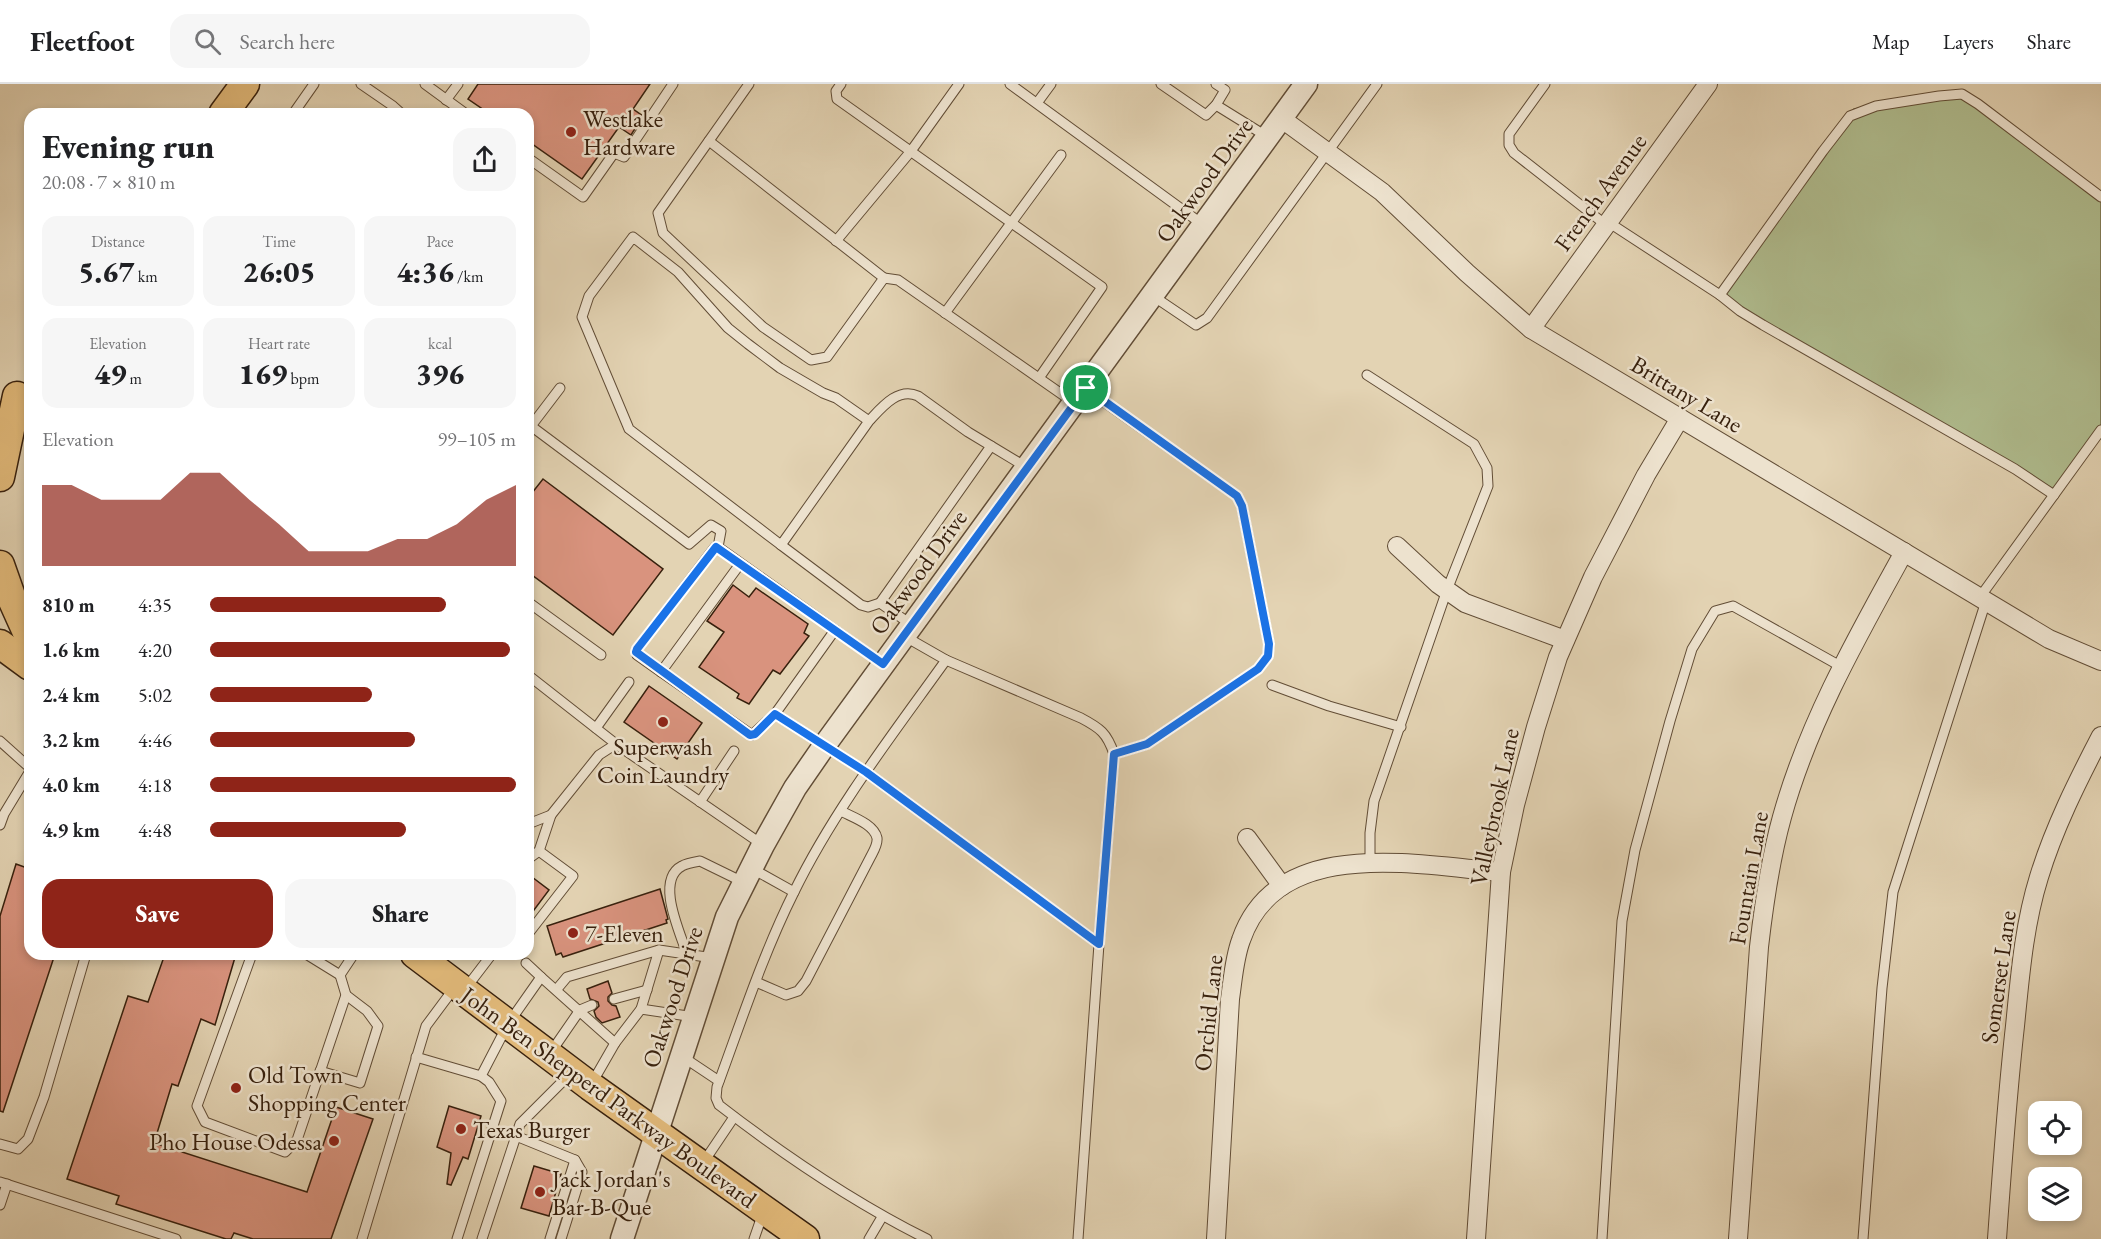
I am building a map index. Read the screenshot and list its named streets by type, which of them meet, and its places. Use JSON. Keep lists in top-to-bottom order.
{
  "streets": {
    "main road": ["John Ben Shepperd Parkway Boulevard"],
    "street": [
      "Oakwood Drive",
      "French Avenue",
      "Brittany Lane",
      "Valleybrook Lane",
      "Fountain Lane",
      "Somerset Lane",
      "Orchid Lane"
    ]
  },
  "crossings": [
    ["Oakwood Drive", "Brittany Lane"],
    ["Oakwood Drive", "John Ben Shepperd Parkway Boulevard"],
    ["French Avenue", "Brittany Lane"],
    ["Brittany Lane", "Valleybrook Lane"],
    ["Brittany Lane", "Fountain Lane"],
    ["Valleybrook Lane", "Orchid Lane"]
  ],
  "places": [
    "Westlake Hardware",
    "Superwash Coin Laundry",
    "7-Eleven",
    "Old Town Shopping Center",
    "Texas Burger",
    "Pho House Odessa",
    "Jack Jordan's Bar-B-Que"
  ],
  "page": {
    "header": "Fleetfoot",
    "search": "Search here",
    "nav": ["Map", "Layers", "Share"],
    "heading": ["Evening run", "20:08 · 7 × 810 m"],
    "stats": [
      ["Distance", "5.67 km"],
      ["Time", "26:05"],
      ["Pace", "4:36 /km"],
      ["Elevation", "49 m"],
      ["Heart rate", "169 bpm"],
      ["kcal", "396"]
    ],
    "chart": ["Elevation", "99–105 m"],
    "list": [
      {
        "name": "810 m",
        "note": "4:35"
      },
      {
        "name": "1.6 km",
        "note": "4:20"
      },
      {
        "name": "2.4 km",
        "note": "5:02"
      },
      {
        "name": "3.2 km",
        "note": "4:46"
      },
      {
        "name": "4.0 km",
        "note": "4:18"
      },
      {
        "name": "4.9 km",
        "note": "4:48"
      }
    ],
    "buttons": ["Save", "Share"]
  }
}
